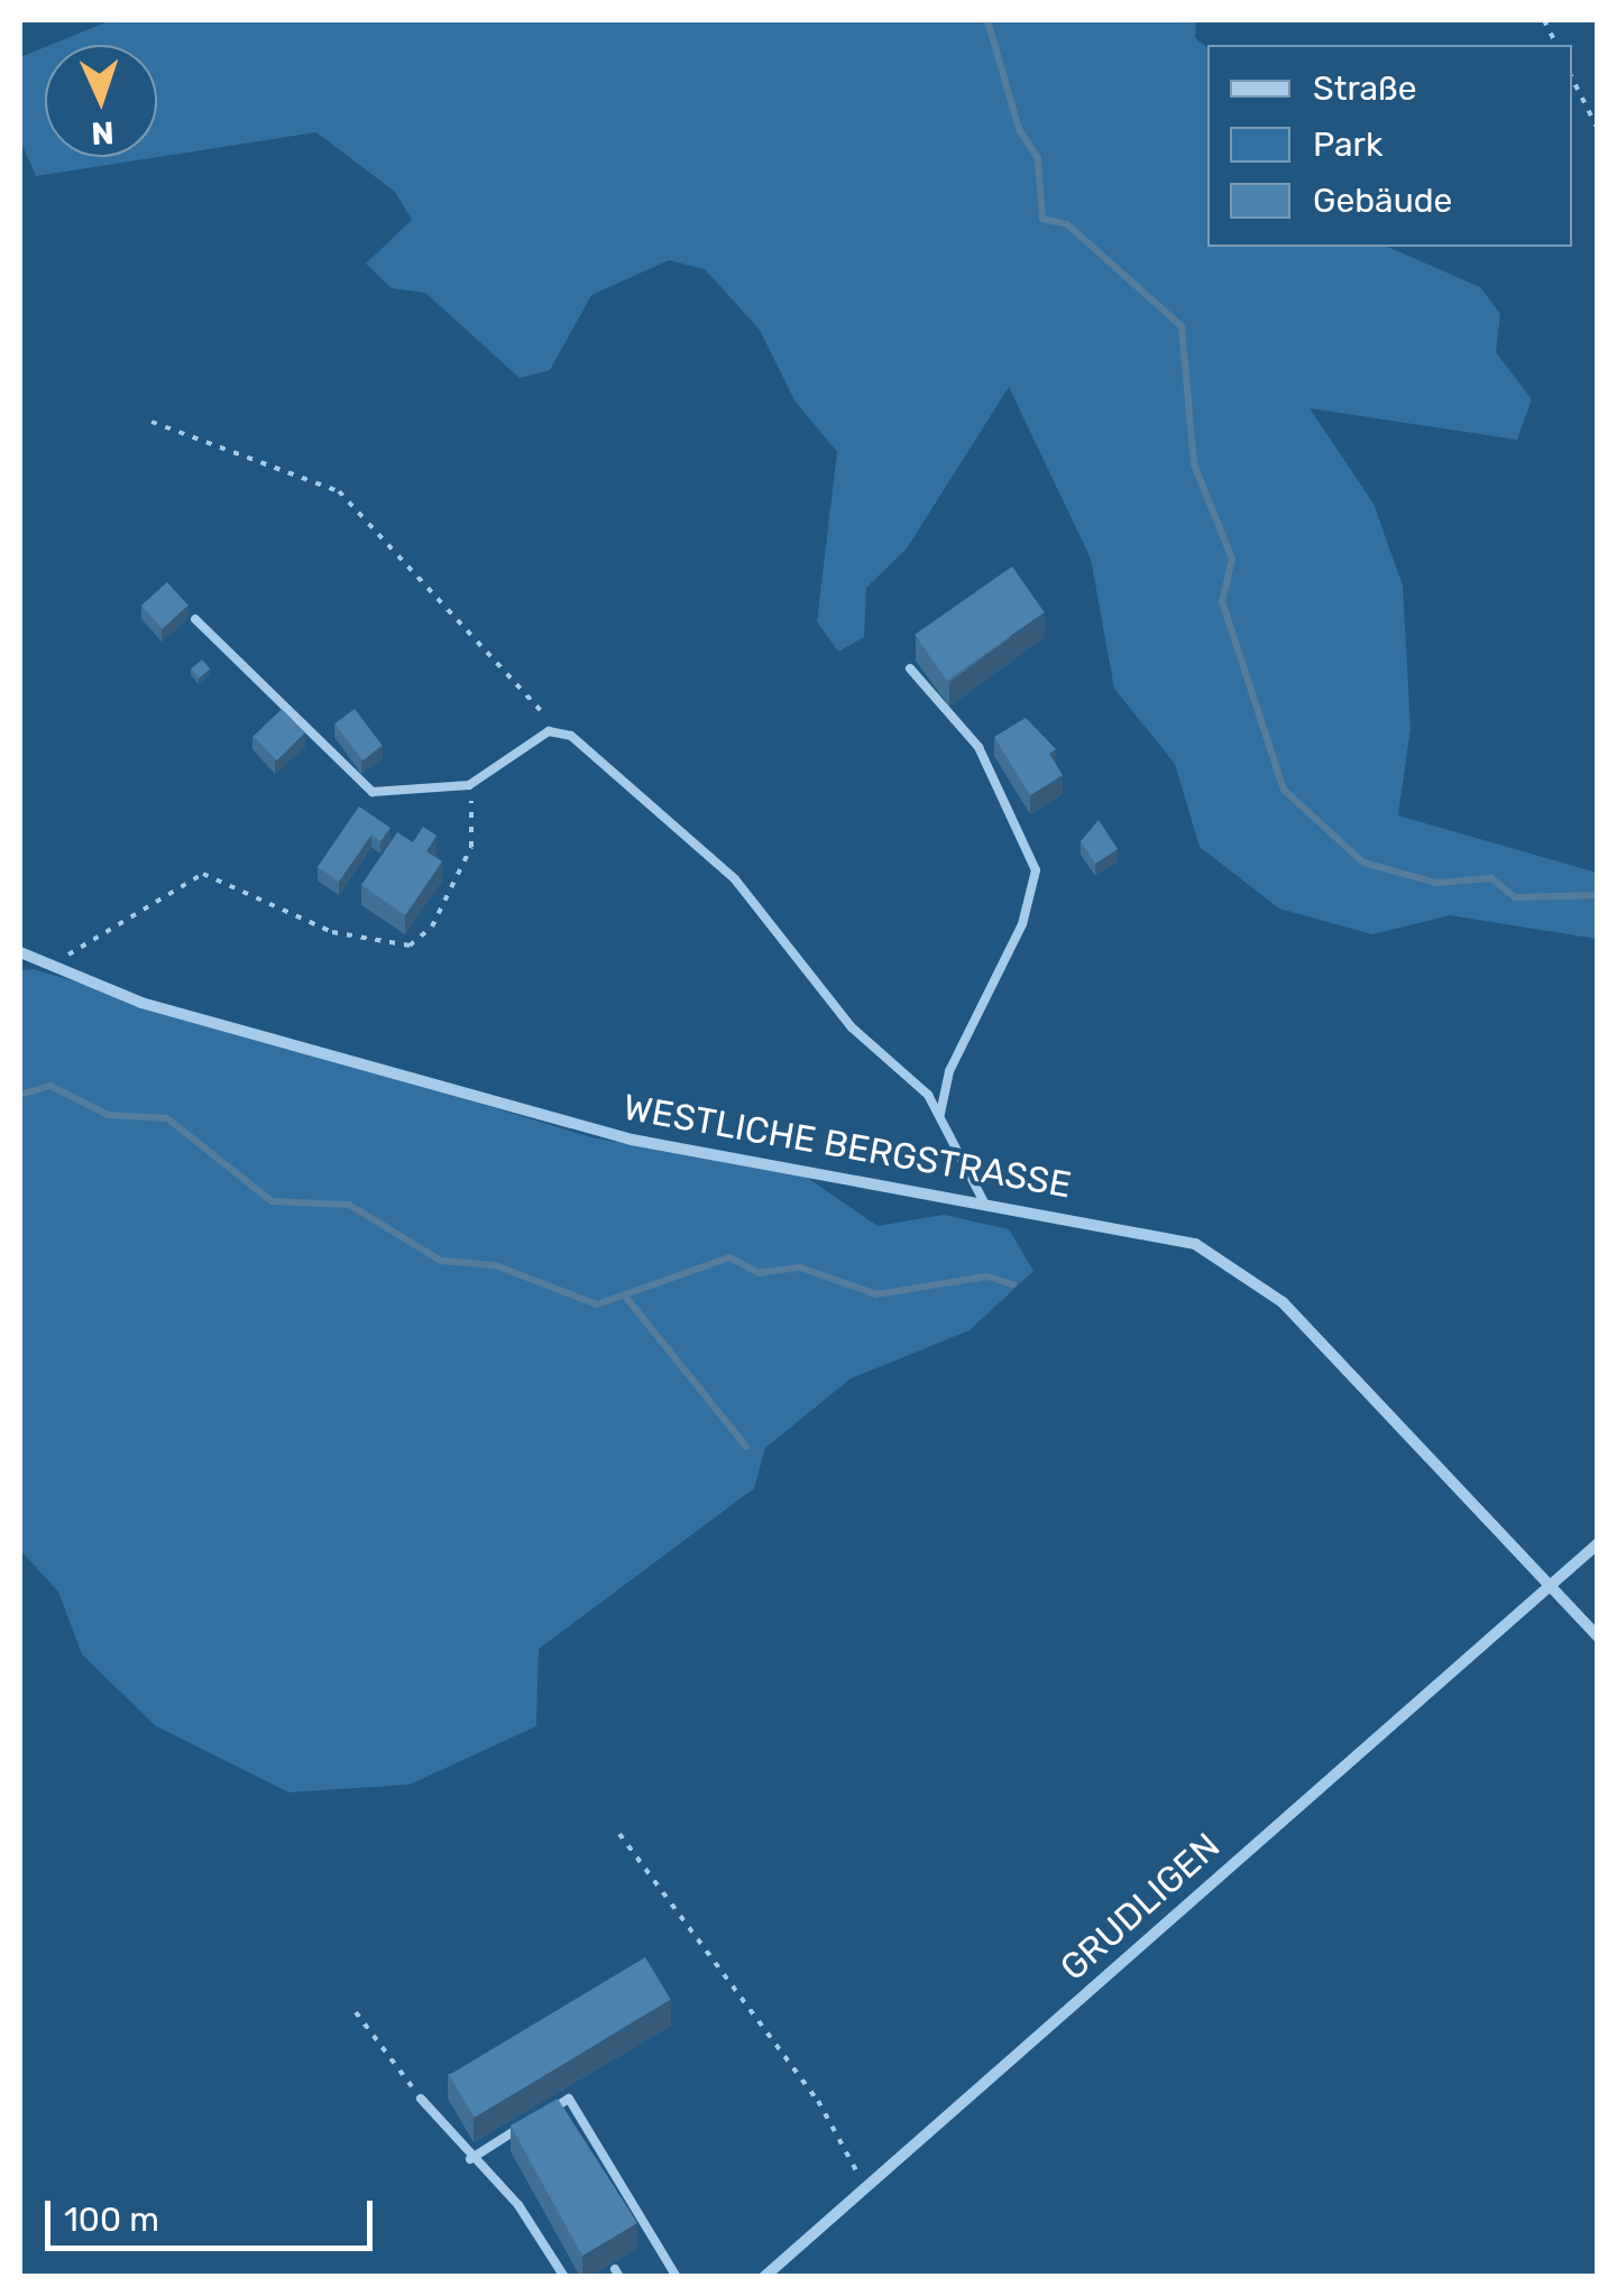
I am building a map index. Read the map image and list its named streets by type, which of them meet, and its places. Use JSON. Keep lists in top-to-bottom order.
{
  "streets": {
    "street": ["WESTLICHE BERGSTRASSE", "GRUDLIGEN"]
  },
  "crossings": [
    ["WESTLICHE BERGSTRASSE", "GRUDLIGEN"]
  ],
  "legend": ["Straße", "Park", "Gebäude"],
  "scale_bar": "100 m",
  "north": "bottom"
}
